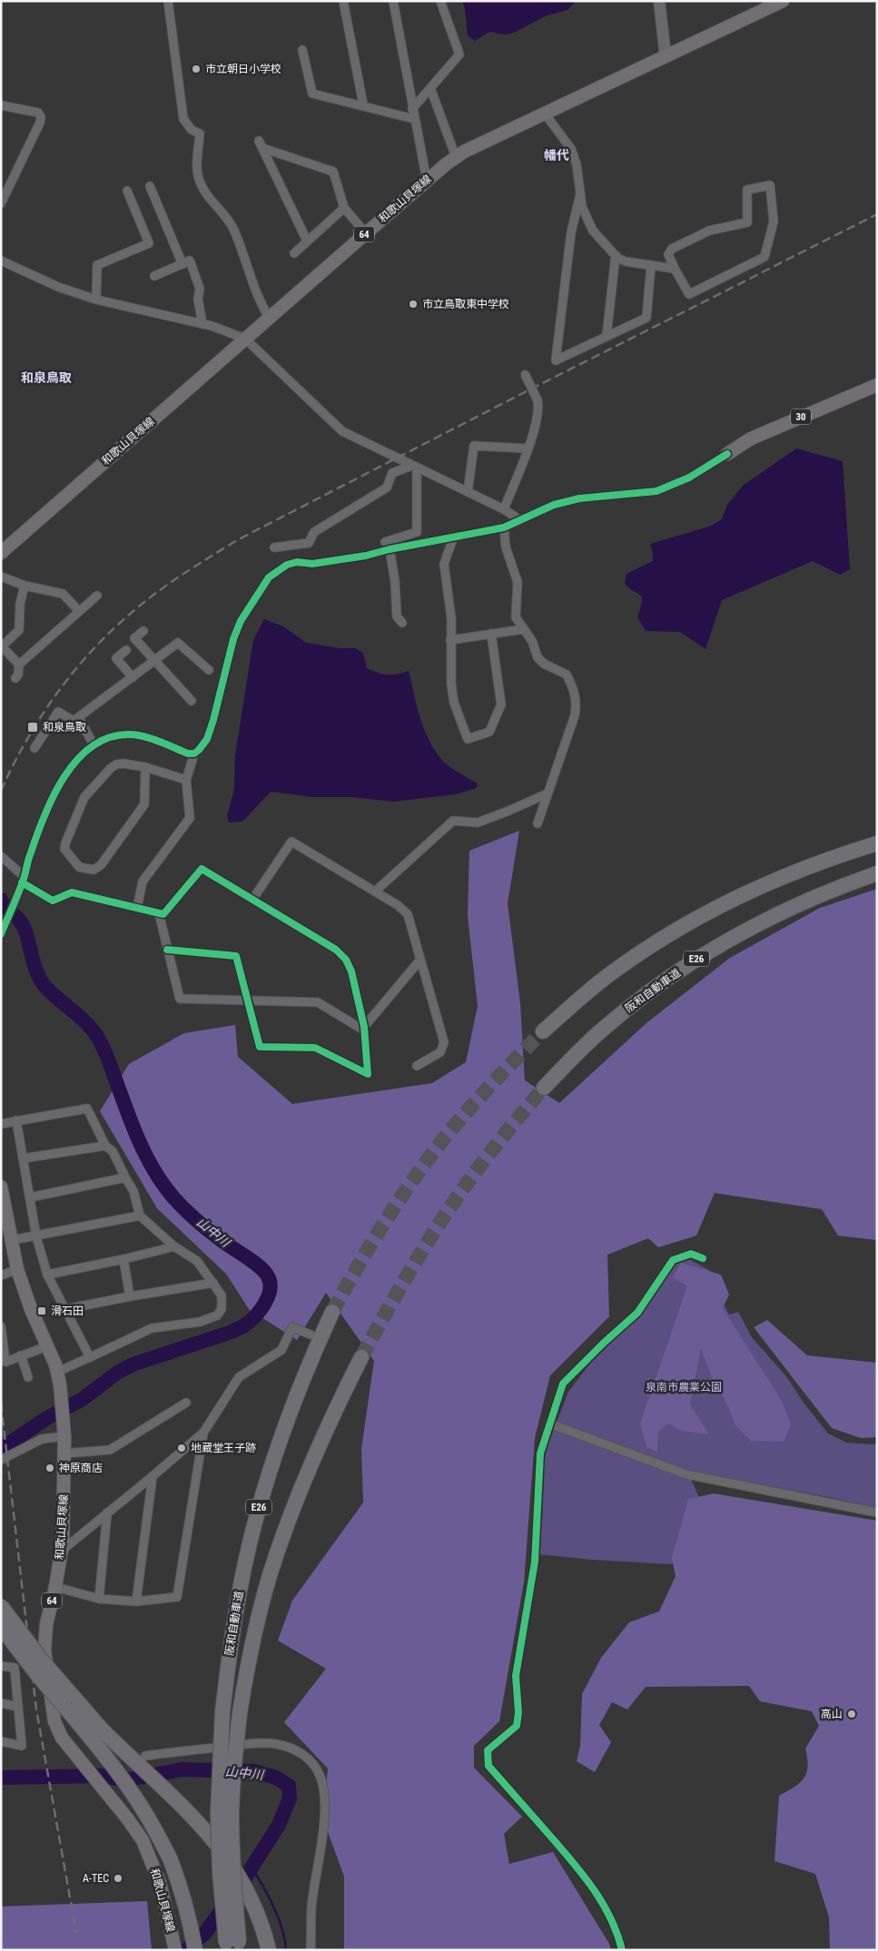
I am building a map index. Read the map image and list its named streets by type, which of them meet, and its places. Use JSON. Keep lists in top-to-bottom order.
{
  "streets": {
    "highway": ["E26", "阪和自動車道"],
    "main road": ["和歌山貝塚線", "64", "30"]
  },
  "districts": ["幡代", "和泉鳥取"],
  "water": ["山中川"],
  "parks": ["泉南市農業公園"],
  "places": {
    "other": [
      "市立朝日小学校",
      "市立鳥取東中学校",
      "地蔵堂王子跡",
      "神原商店",
      "高山",
      "A-TEC"
    ],
    "transit": ["和泉鳥取", "滑石田"]
  }
}
